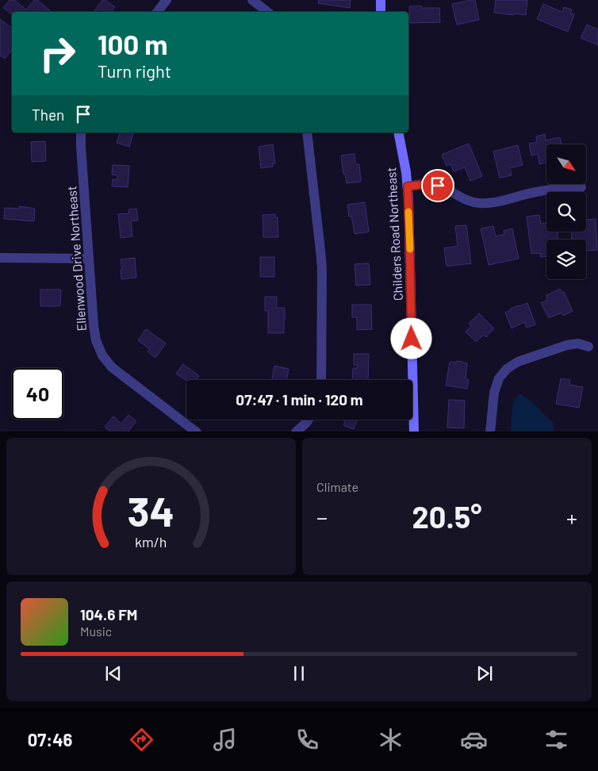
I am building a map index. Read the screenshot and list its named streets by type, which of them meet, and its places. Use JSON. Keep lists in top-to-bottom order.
{
  "streets": {
    "street": ["Childers Road Northeast", "Ellenwood Drive Northeast"]
  },
  "north": "bottom right",
  "page": {
    "turn": ["100 m", "Turn right"],
    "then": "Then",
    "limit": "40",
    "trip": "07:47 · 1 min · 120 m",
    "tile": "Climate",
    "heat": ["−", "20.5°", "+"],
    "song": ["104.6 FM", "Music"],
    "tabs": "07:46",
    "gauge": ["34", "km/h"]
  }
}
